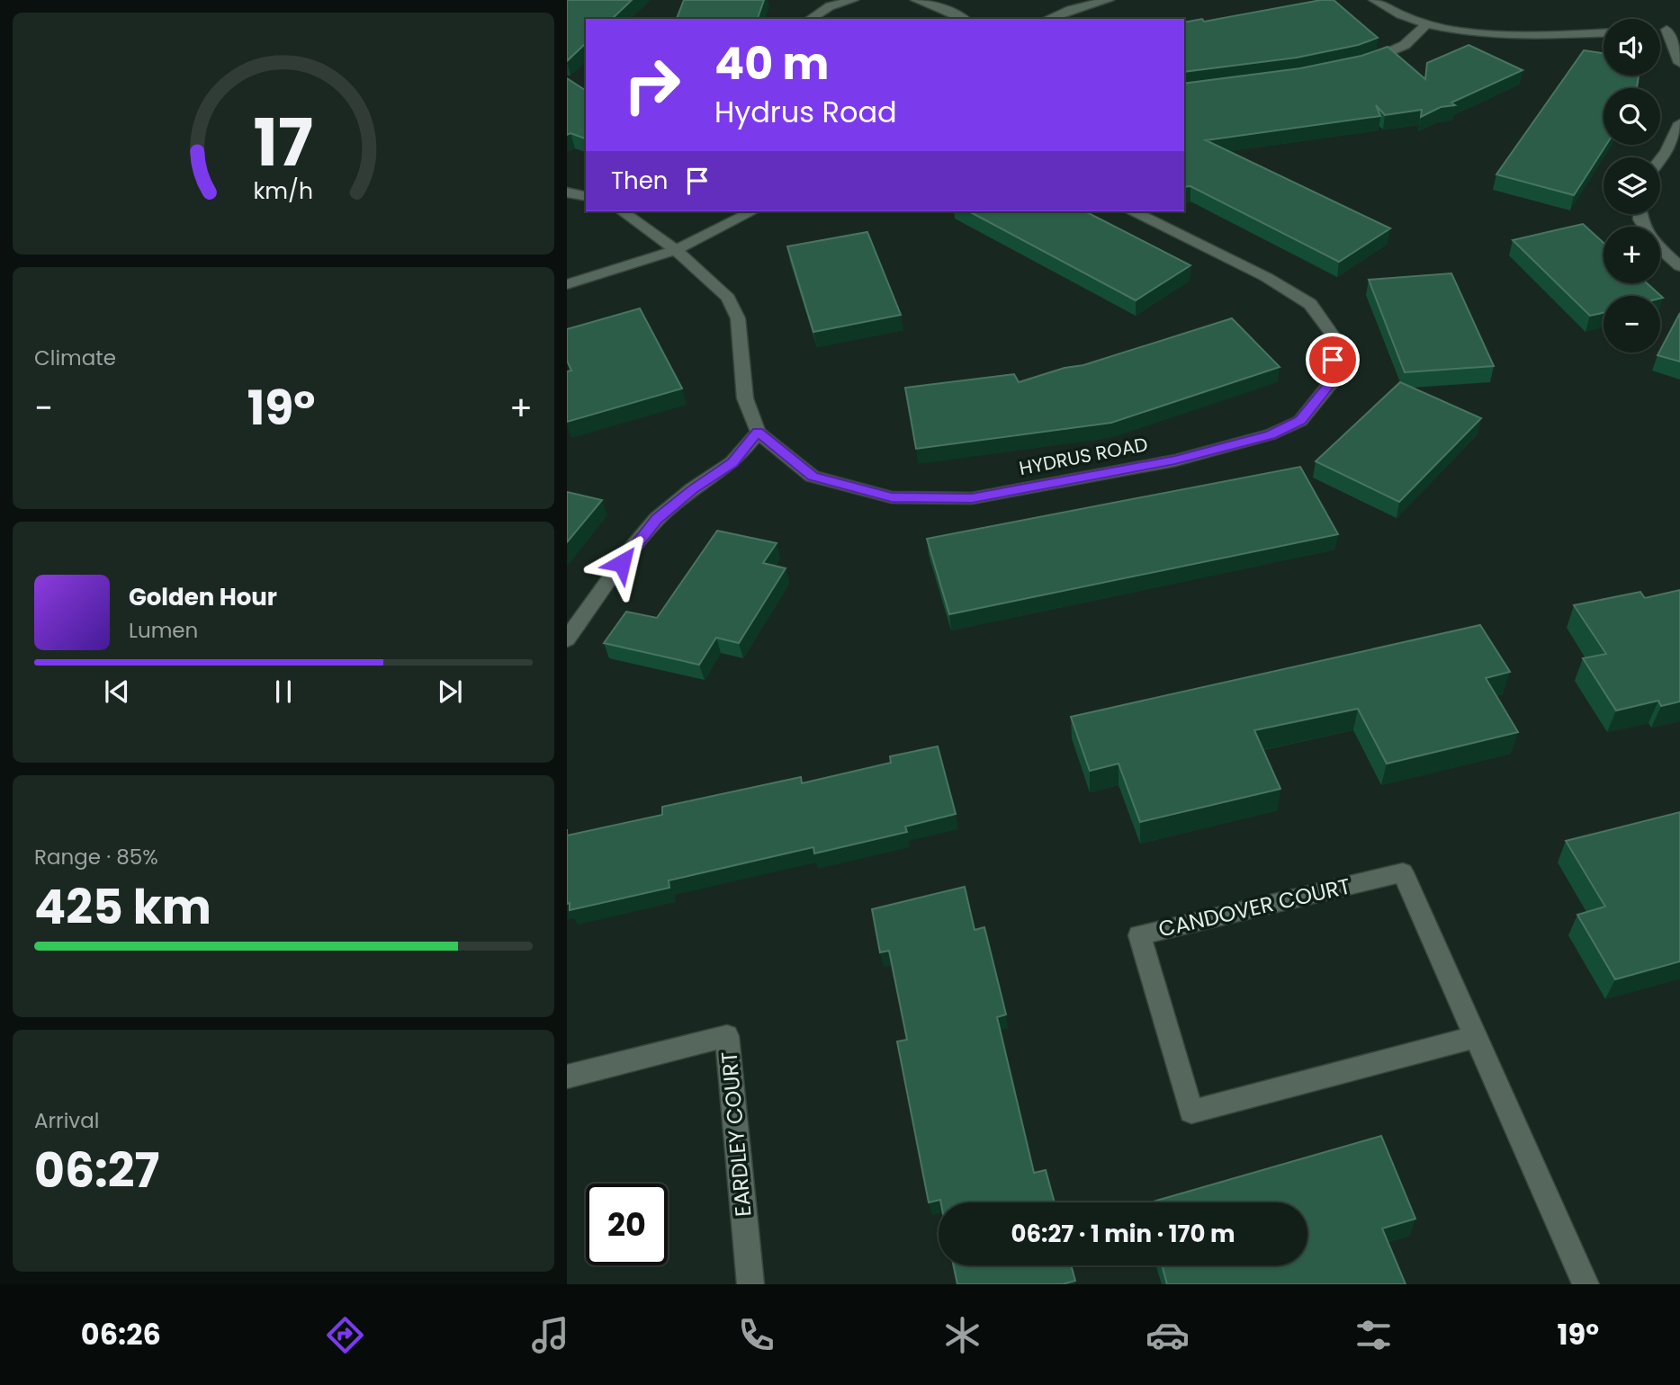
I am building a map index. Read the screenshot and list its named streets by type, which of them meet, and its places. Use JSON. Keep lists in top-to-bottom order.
{
  "streets": {
    "street": ["HYDRUS ROAD", "CANDOVER COURT", "EARDLEY COURT"]
  },
  "page": {
    "map_buttons": ["+", "−"],
    "turn": ["40 m", "Hydrus Road"],
    "then": "Then",
    "tile": [
      "Climate",
      ["Range · 85%", "425 km"],
      ["Arrival", "06:27"]
    ],
    "heat": ["−", "19°", "+"],
    "song": ["Golden Hour", "Lumen"],
    "limit": "20",
    "trip": "06:27 · 1 min · 170 m",
    "tabs": ["06:26", "19°"],
    "gauge": ["17", "km/h"]
  }
}
